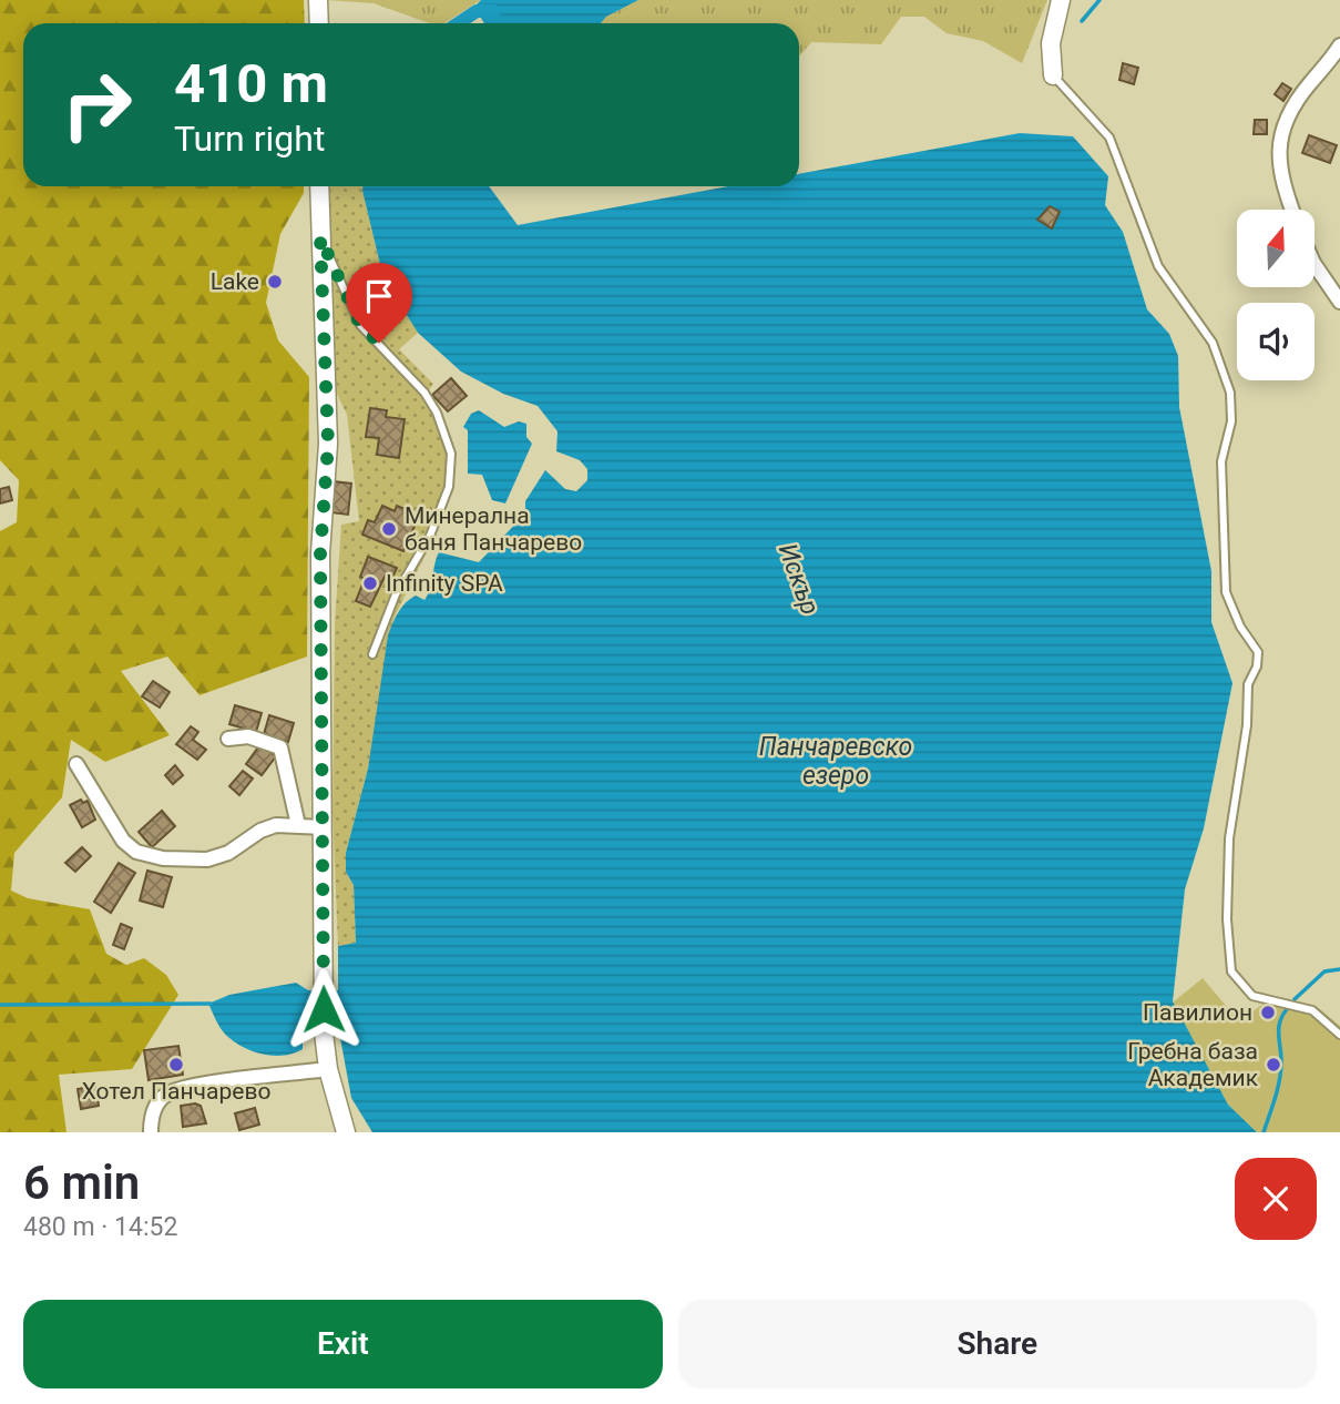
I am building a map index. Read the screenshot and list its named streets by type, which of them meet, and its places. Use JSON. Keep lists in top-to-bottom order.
{
  "water": ["Искър", "Панчаревско езеро"],
  "places": [
    "Lake",
    "Минерална баня Панчарево",
    "Infinity SPA",
    "Павилион",
    "Хотел Панчарево",
    "Гребна база Академик"
  ],
  "north": "top",
  "page": {
    "turn": ["410 m", "Turn right"],
    "heading": ["6 min", "480 m · 14:52"],
    "buttons": ["Exit", "Share"]
  }
}
